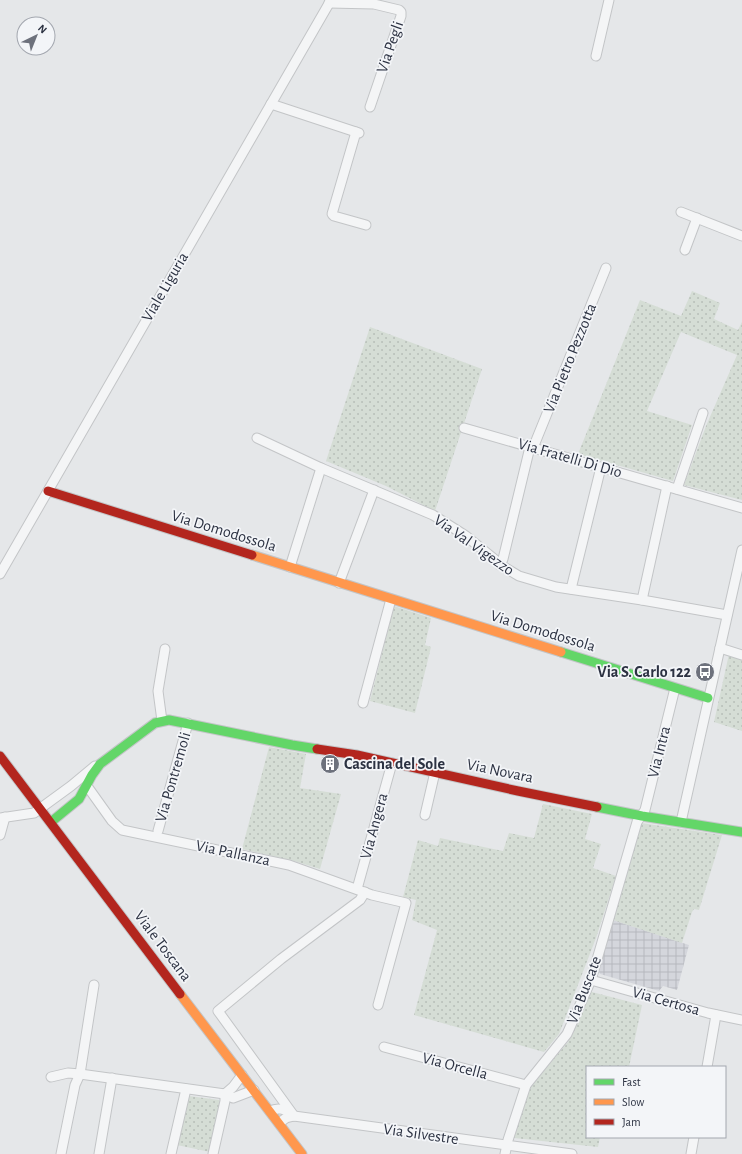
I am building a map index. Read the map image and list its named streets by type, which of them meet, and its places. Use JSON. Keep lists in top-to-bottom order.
{
  "streets": {
    "street": [
      "Via Pegli",
      "Viale Liguria",
      "Via Pietro Pezzotta",
      "Via Fratelli Di Dio",
      "Via Domodossola",
      "Via Val Vigezzo",
      "Via Intra",
      "Via Novara",
      "Via Pontremoli",
      "Via Angera",
      "Via Pallanza",
      "Viale Toscana",
      "Via Buscate",
      "Via Certosa",
      "Via Orcella",
      "Via Silvestre"
    ]
  },
  "crossings": [
    ["Via Pegli", "Viale Liguria"],
    ["Viale Liguria", "Via Domodossola"],
    ["Via Pietro Pezzotta", "Via Fratelli Di Dio"],
    ["Via Pietro Pezzotta", "Via Val Vigezzo"],
    ["Via Domodossola", "Via Intra"],
    ["Via Intra", "Via Novara"],
    ["Via Intra", "Via Buscate"],
    ["Via Novara", "Via Pontremoli"],
    ["Via Novara", "Via Angera"],
    ["Via Novara", "Via Buscate"],
    ["Via Angera", "Via Pallanza"],
    ["Viale Toscana", "Via Silvestre"],
    ["Via Buscate", "Via Certosa"],
    ["Via Buscate", "Via Orcella"],
    ["Via Buscate", "Via Silvestre"]
  ],
  "places": {
    "bus stop": ["Via S. Carlo 122"],
    "building": ["Cascina del Sole"]
  },
  "legend": ["Fast", "Slow", "Jam"],
  "north": "top right"
}
